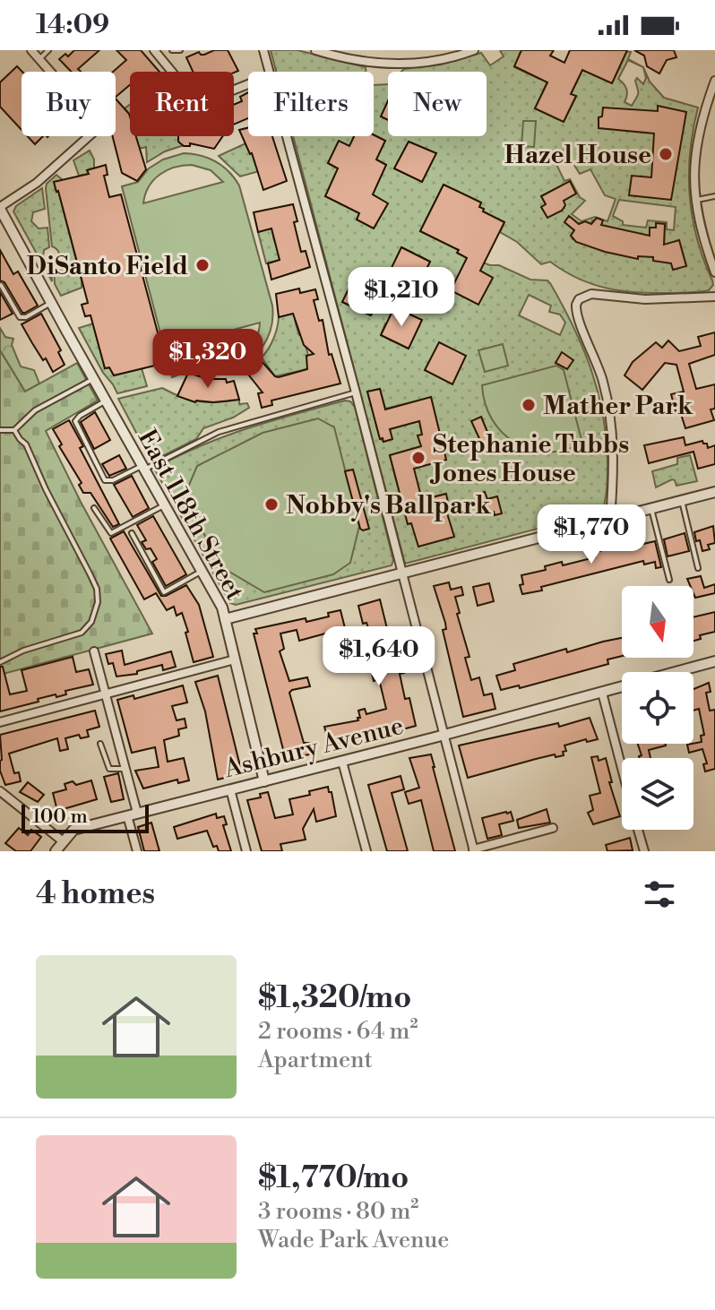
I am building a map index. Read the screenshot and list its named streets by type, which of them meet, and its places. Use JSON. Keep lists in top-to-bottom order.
{
  "streets": {
    "street": ["East 118th Street", "Ashbury Avenue"]
  },
  "crossings": [
    ["East 118th Street", "Ashbury Avenue"]
  ],
  "places": [
    "Hazel House",
    "DiSanto Field",
    "Mather Park",
    "Stephanie Tubbs Jones House",
    "Nobby's Ballpark"
  ],
  "scale_bar": "100 m",
  "north": "bottom",
  "page": {
    "status": "14:09",
    "chip": [
      "Buy",
      "Rent",
      "Filters",
      "New"
    ],
    "price": [
      "$1,210",
      "$1,320",
      "$1,770",
      "$1,640"
    ],
    "scale": "100 m",
    "heading": "4 homes",
    "list": [
      {
        "name": "$1,320/mo",
        "note": "2 rooms · 64 m² · Apartment"
      },
      {
        "name": "$1,770/mo",
        "note": "3 rooms · 80 m² · Wade Park Avenue"
      }
    ]
  }
}
